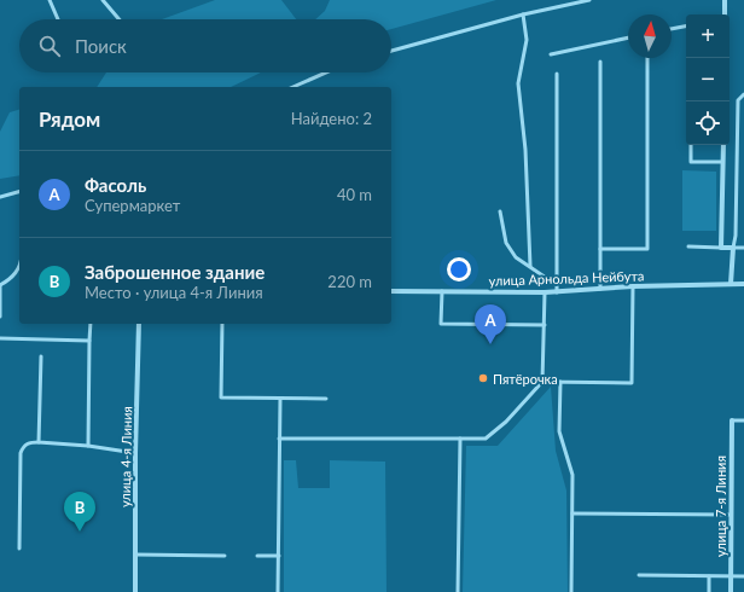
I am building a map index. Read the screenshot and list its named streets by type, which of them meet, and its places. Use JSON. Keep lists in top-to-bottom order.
{
  "streets": {
    "street": ["улица Арнольда Нейбута", "улица 4-я Линия", "улица 7-я Линия"]
  },
  "places": ["Пятёрочка"],
  "north": "top",
  "page": {
    "map_buttons": ["+", "−"],
    "search": "Поиск",
    "heading": ["Рядом", "Найдено: 2"],
    "list": [
      {
        "mark": "A",
        "name": "Фасоль",
        "note": "Супермаркет",
        "value": "40 m"
      },
      {
        "mark": "B",
        "name": "Заброшенное здание",
        "note": "Место · улица 4-я Линия",
        "value": "220 m"
      }
    ],
    "pins": ["A", "B"]
  }
}
